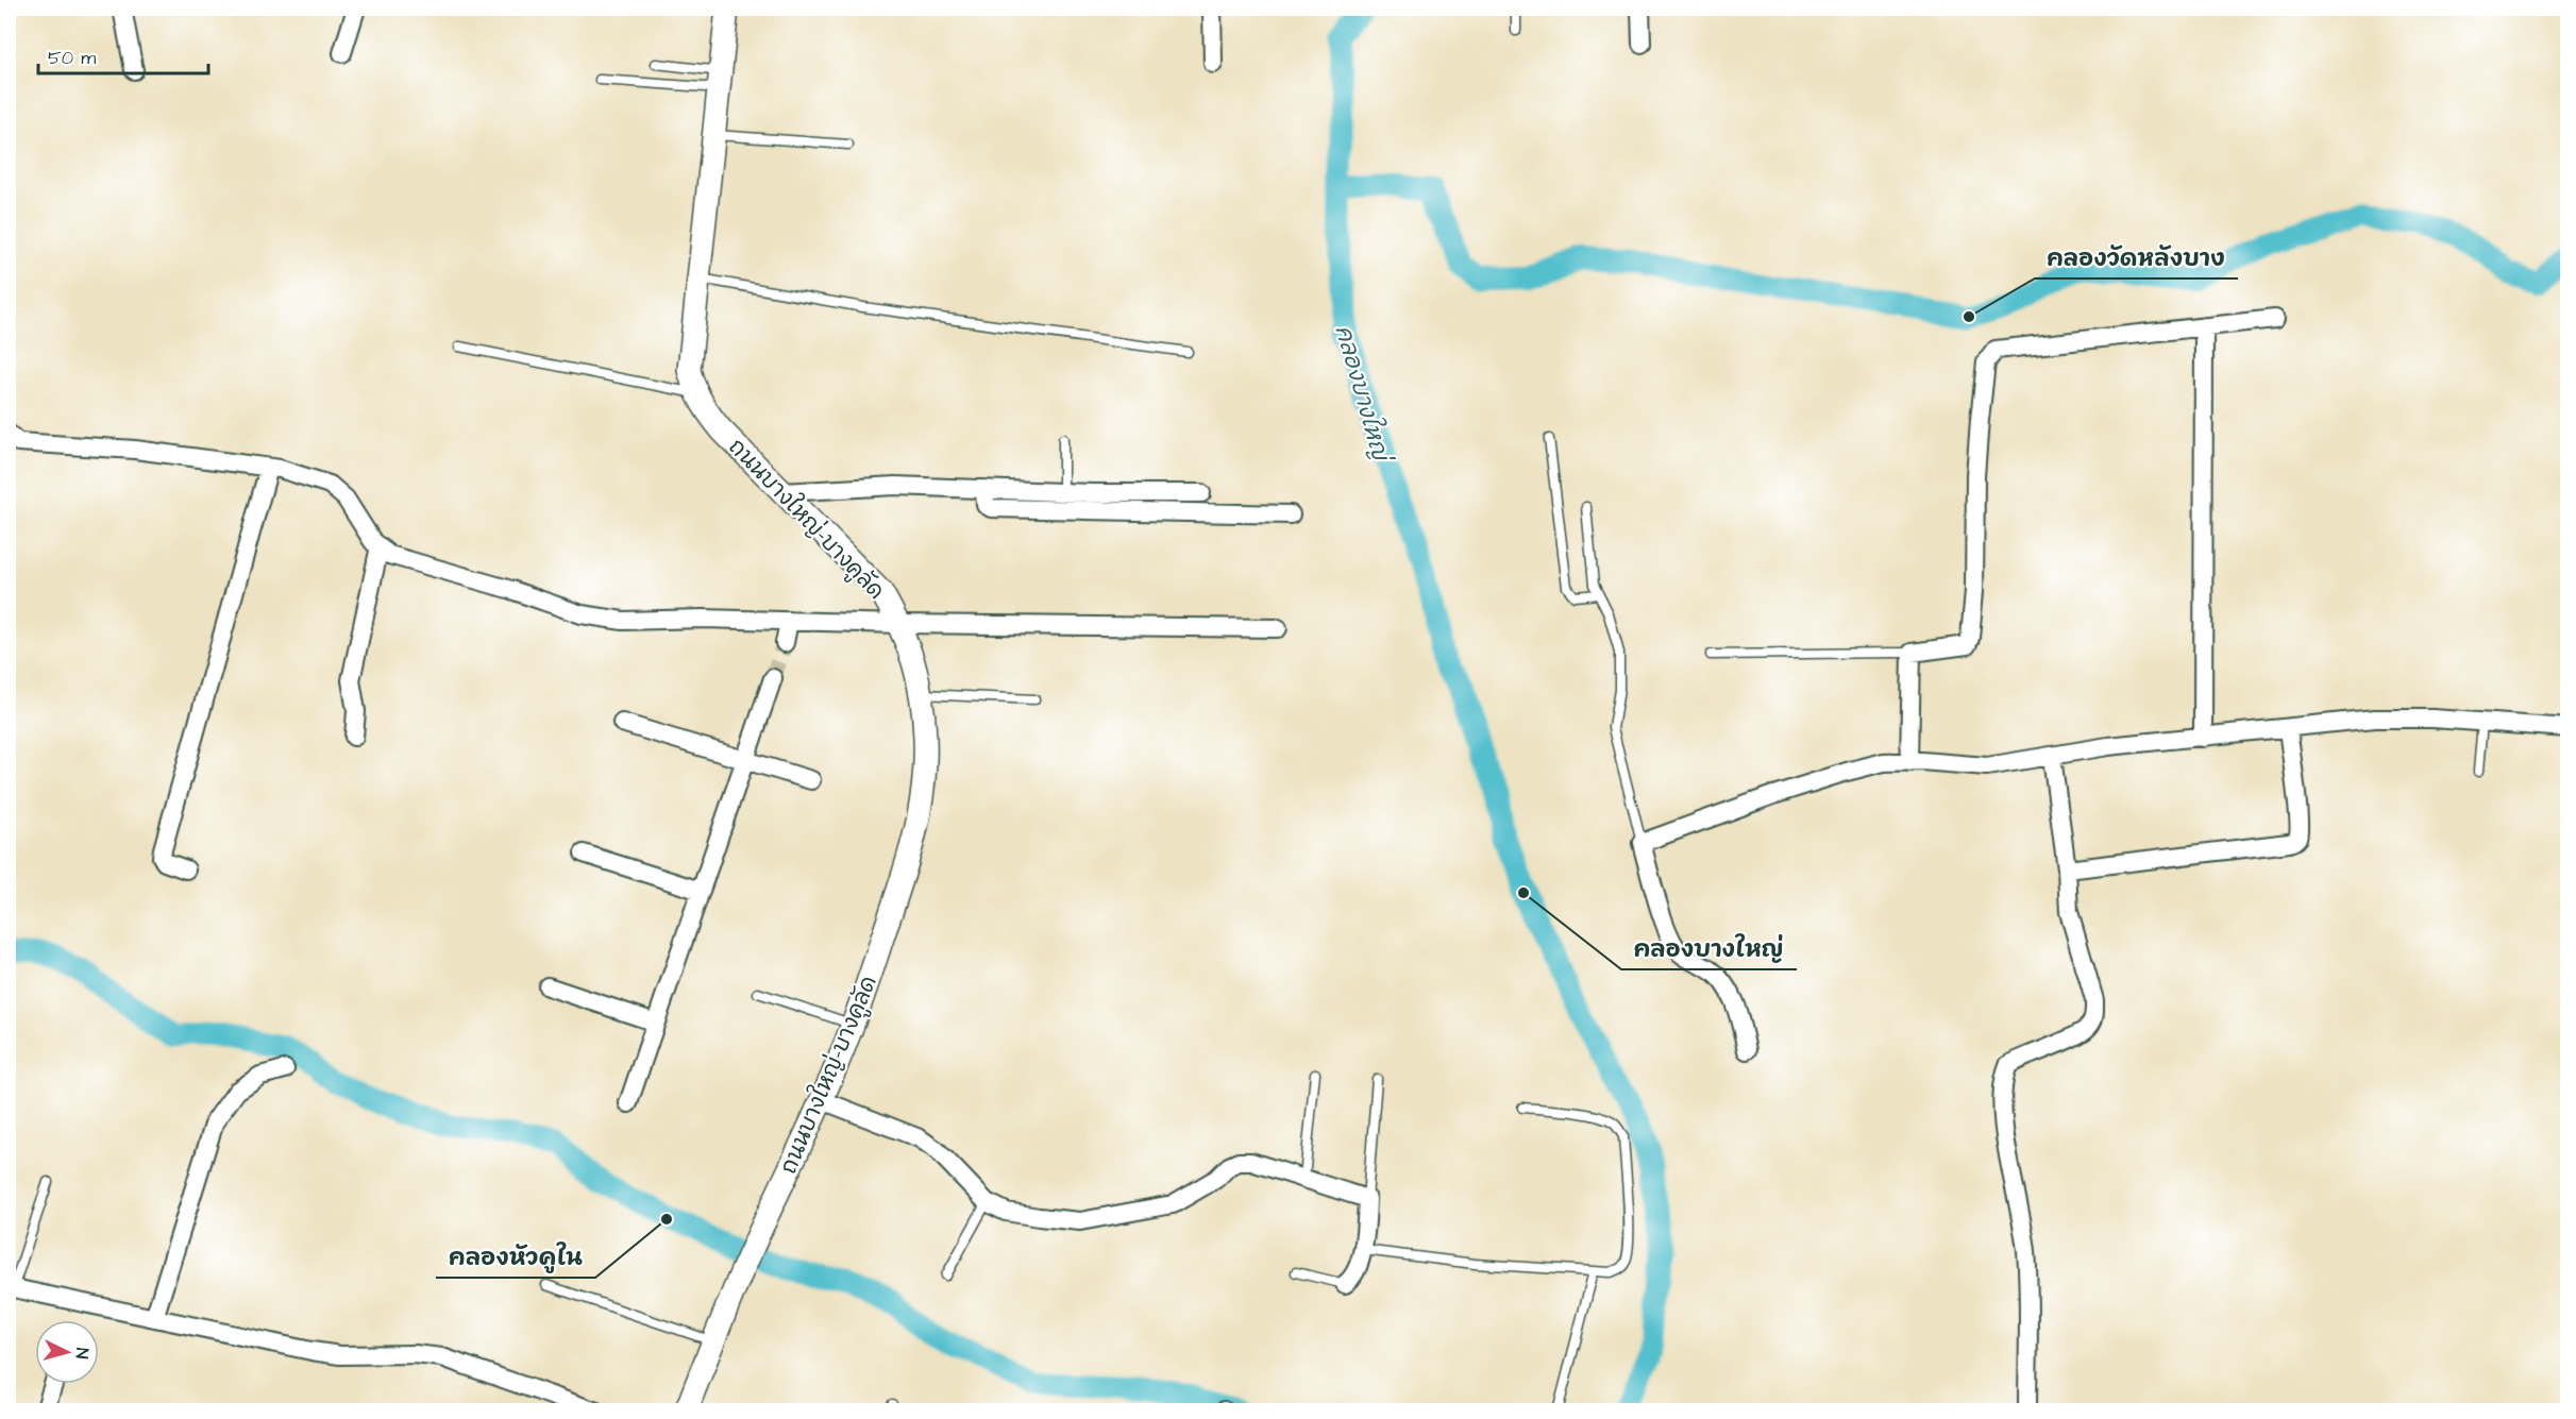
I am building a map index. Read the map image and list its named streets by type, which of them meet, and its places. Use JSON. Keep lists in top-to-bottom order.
{
  "streets": {
    "street": ["ถนนบางใหญ่-บางคูลัด"]
  },
  "water": ["คลองบางใหญ่"],
  "places": ["คลองวัดหลังบาง", "คลองบางใหญ่", "คลองหัวคูใน"],
  "scale_bar": "50 m",
  "north": "right"
}
